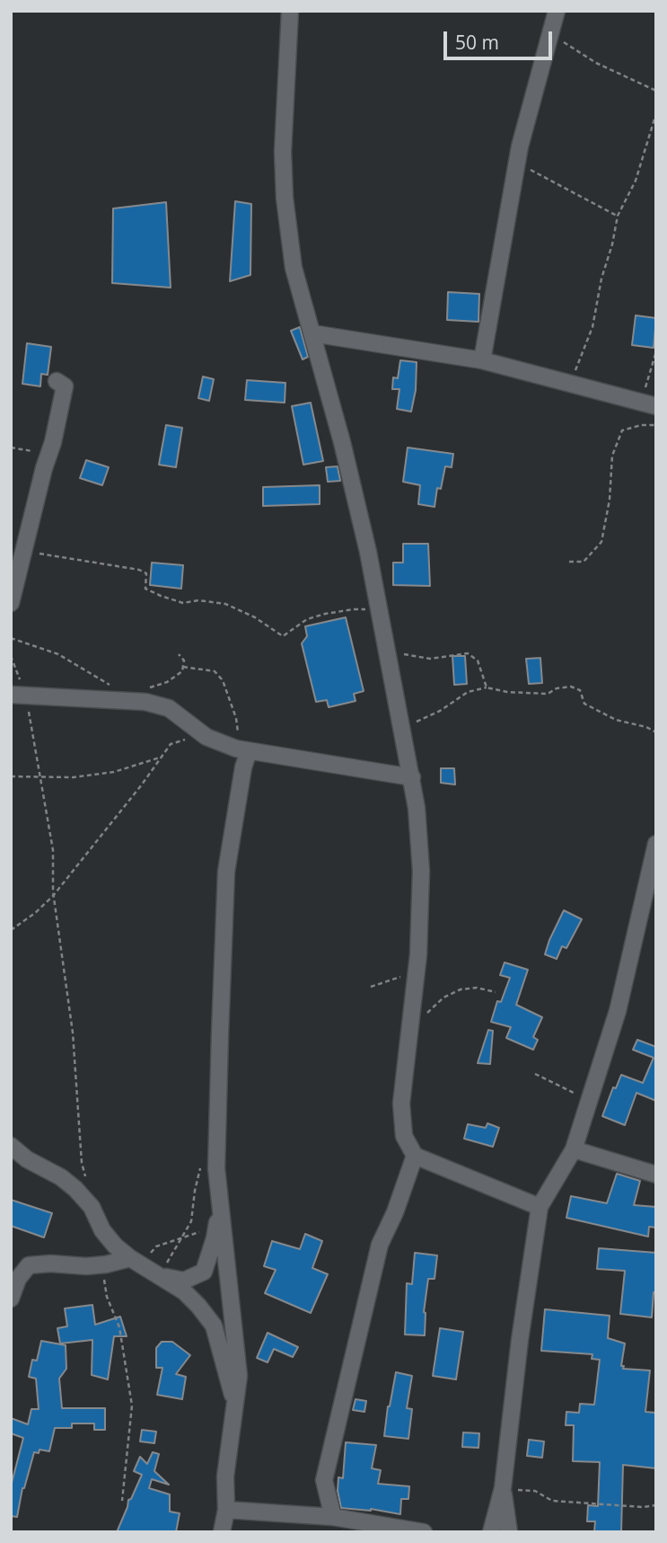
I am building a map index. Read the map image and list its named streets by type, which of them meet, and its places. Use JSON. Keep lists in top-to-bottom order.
{
  "scale_bar": "50 m"
}
